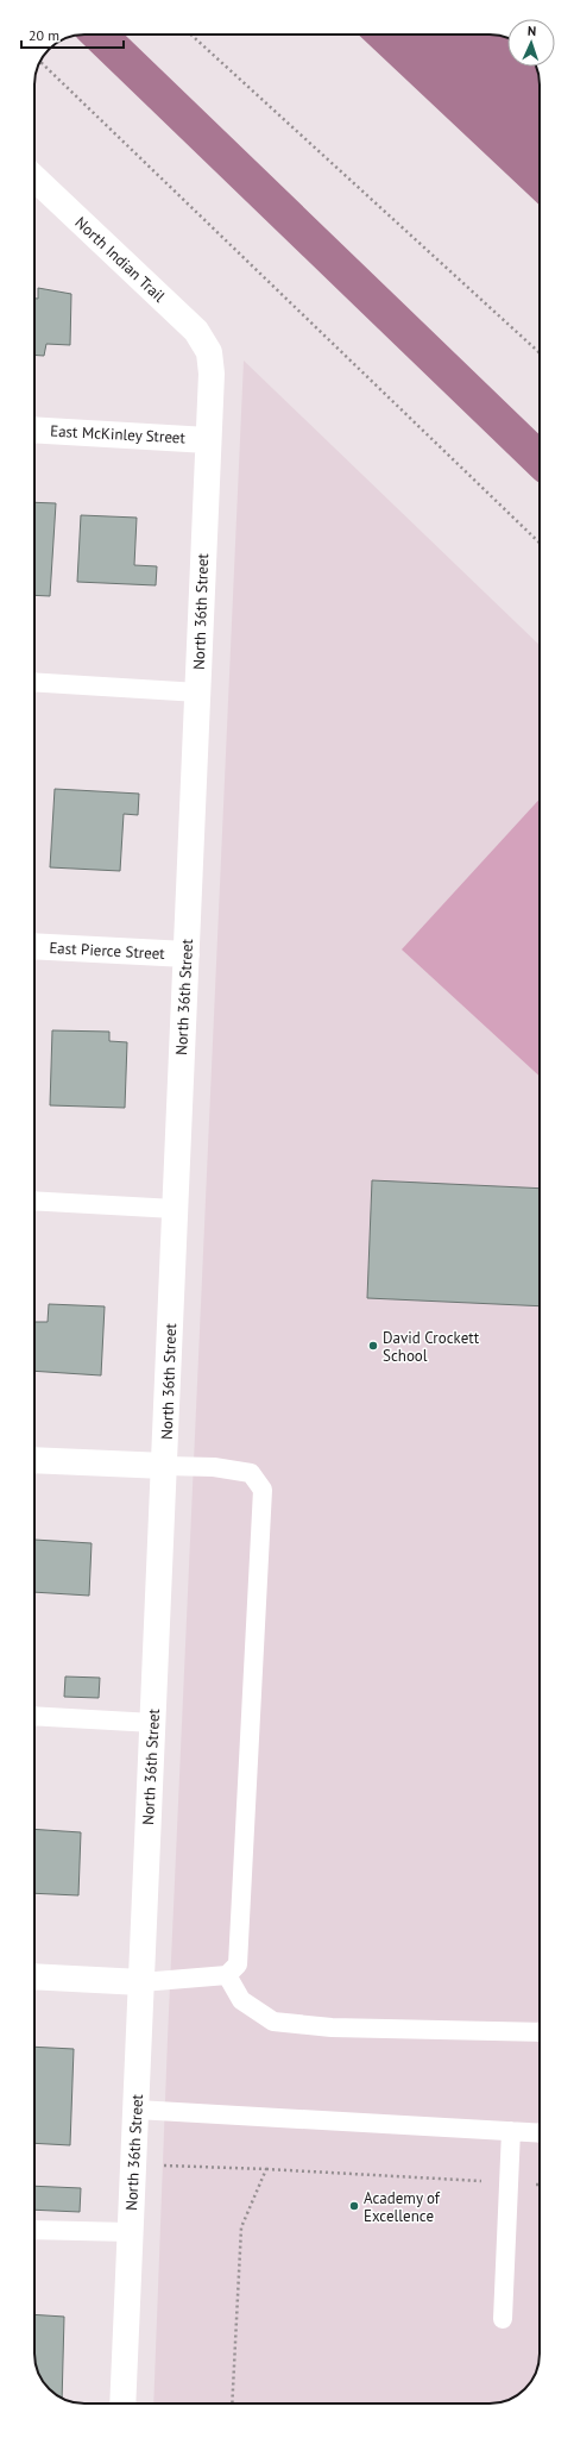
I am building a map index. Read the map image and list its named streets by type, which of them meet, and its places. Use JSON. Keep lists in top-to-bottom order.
{
  "streets": {
    "street": [
      "North Indian Trail",
      "East McKinley Street",
      "North 36th Street",
      "East Pierce Street"
    ]
  },
  "crossings": [
    ["North Indian Trail", "North 36th Street"],
    ["East McKinley Street", "North 36th Street"],
    ["North 36th Street", "East Pierce Street"]
  ],
  "places": ["David Crockett School", "Academy of Excellence"],
  "scale_bar": "20 m",
  "north": "top"
}
